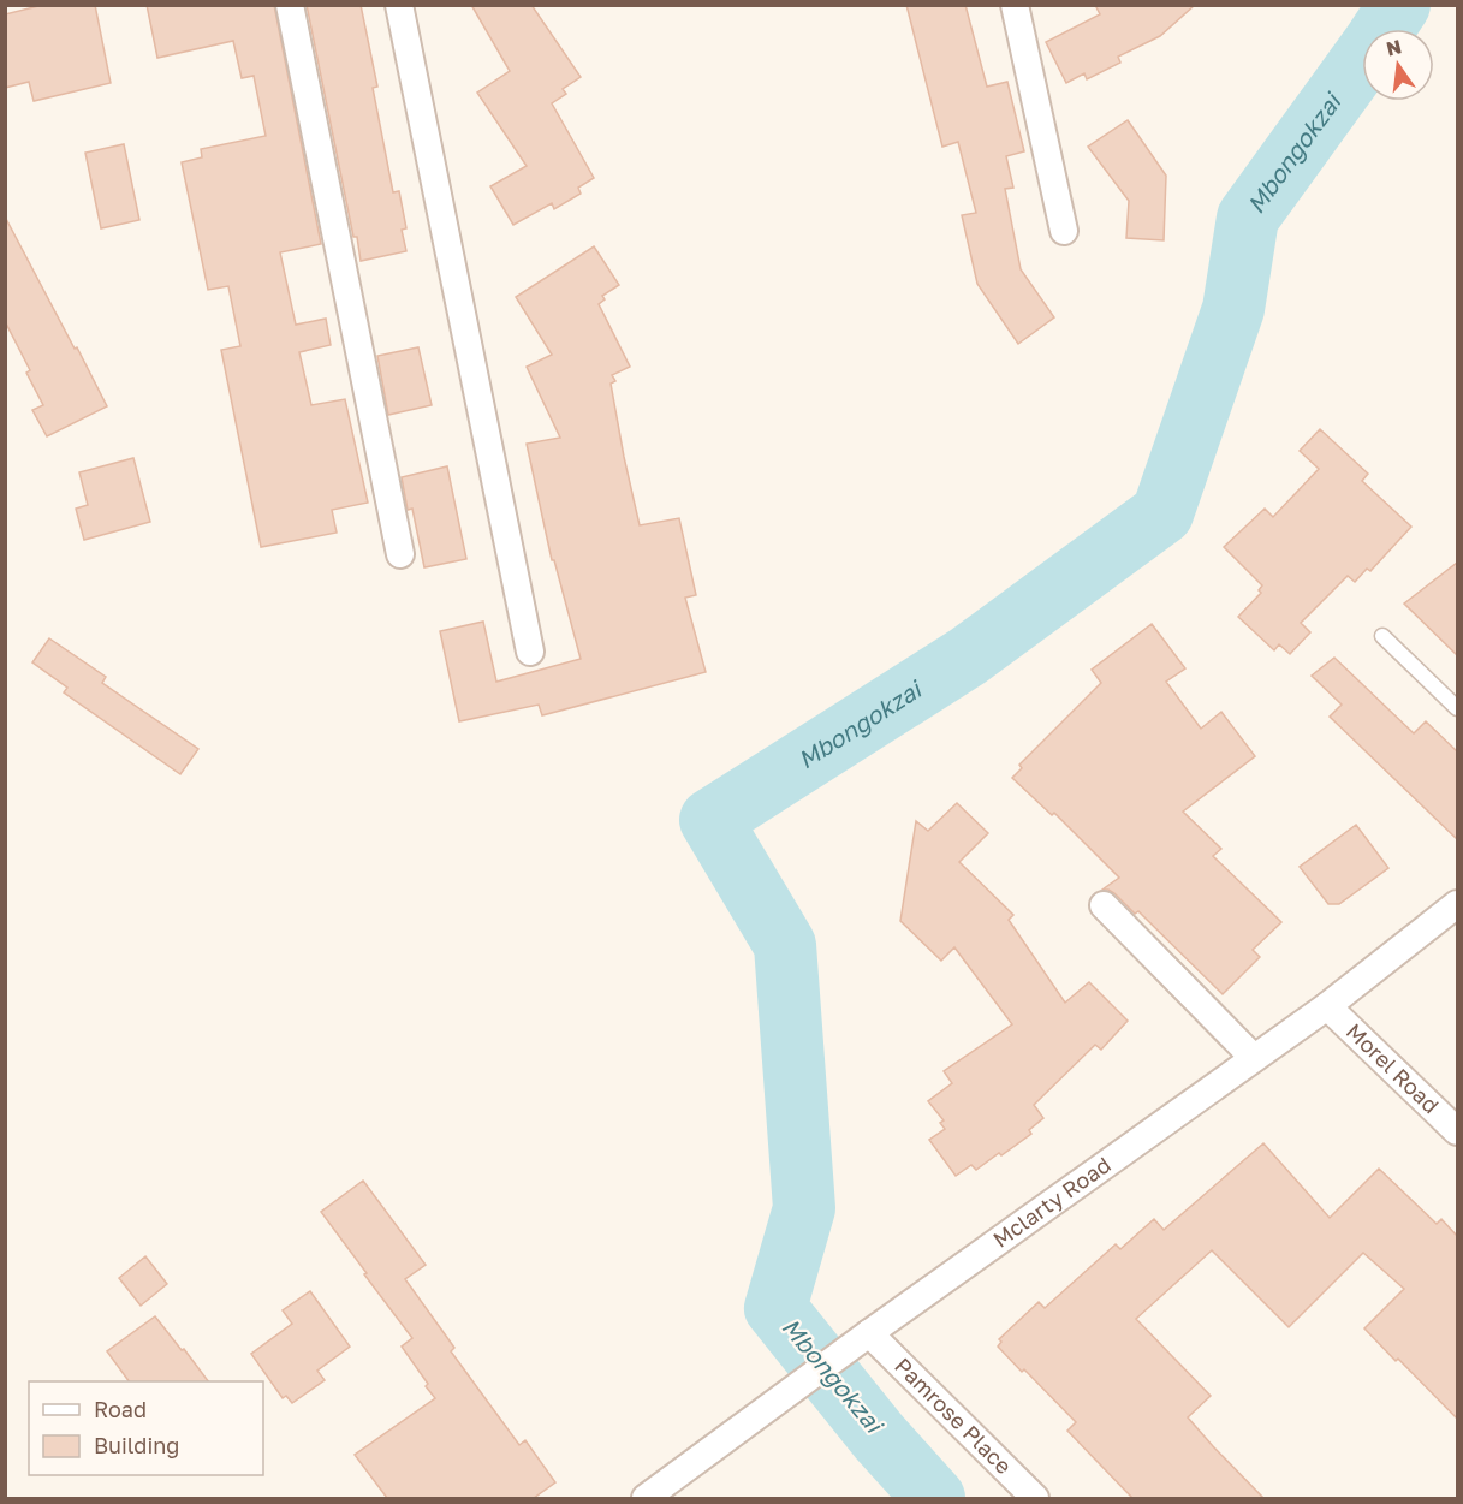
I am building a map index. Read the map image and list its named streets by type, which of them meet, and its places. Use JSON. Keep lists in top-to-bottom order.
{
  "streets": {
    "street": ["Morel Road", "Mclarty Road", "Pamrose Place"]
  },
  "crossings": [
    ["Morel Road", "Mclarty Road"],
    ["Mclarty Road", "Pamrose Place"]
  ],
  "water": ["Mbongokzai"],
  "legend": ["Road", "Building"],
  "north": "top"
}
